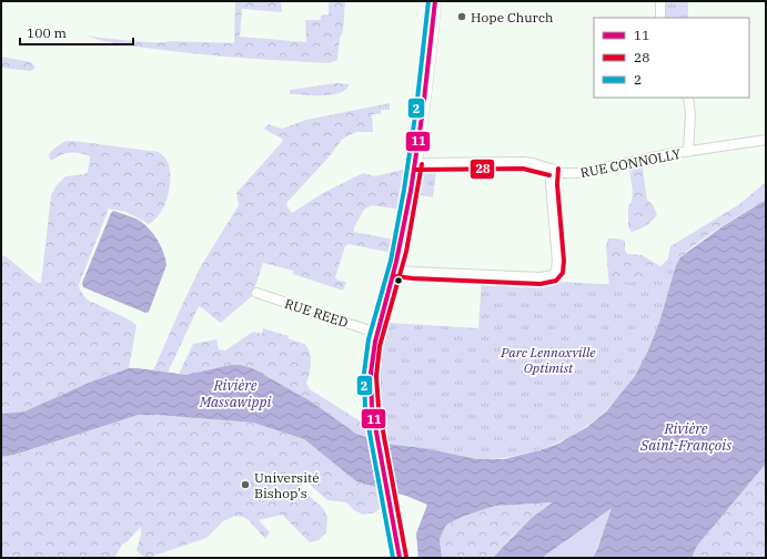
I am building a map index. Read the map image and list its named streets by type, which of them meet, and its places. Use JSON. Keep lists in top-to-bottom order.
{
  "streets": {
    "street": ["RUE CONNOLLY", "RUE REED"]
  },
  "water": ["Rivière Massawippi", "Rivière Saint-François"],
  "parks": ["Parc Lennoxville Optimist"],
  "places": ["Hope Church", "Université Bishop's"],
  "lines": ["transit line 11", "transit line 2", "transit line 28"],
  "legend": ["11", "28", "2"],
  "scale_bar": "100 m"
}
